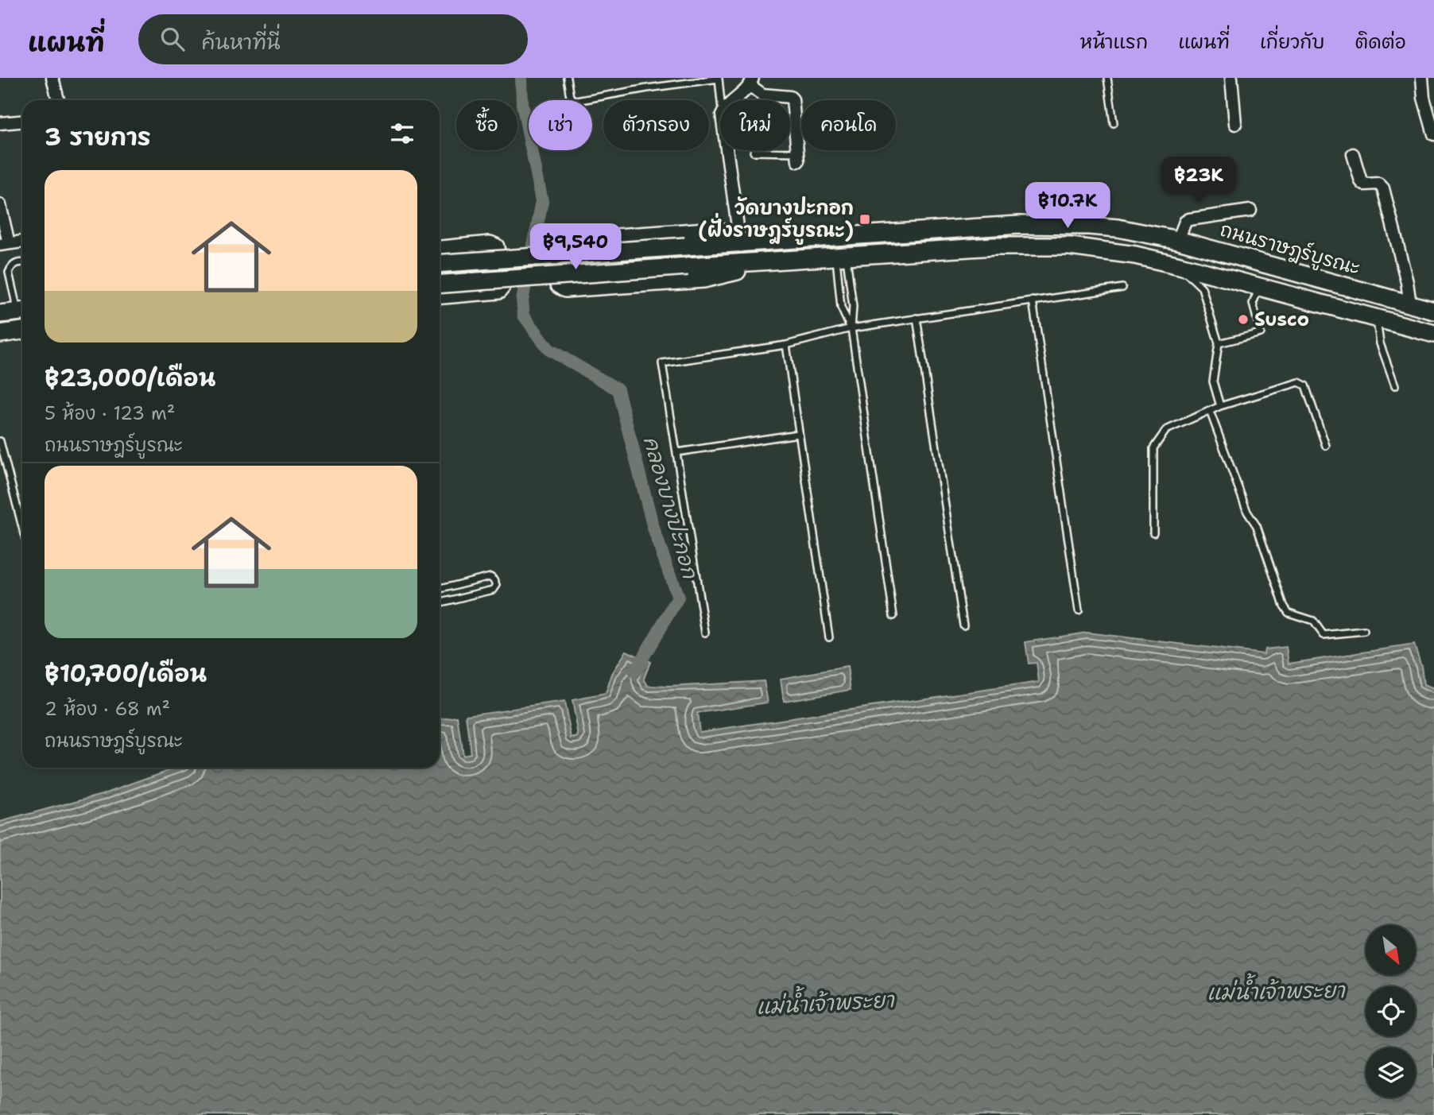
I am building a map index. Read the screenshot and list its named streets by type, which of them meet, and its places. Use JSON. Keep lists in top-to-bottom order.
{
  "streets": {
    "main road": ["ถนนราษฎร์บูรณะ"]
  },
  "water": ["คลองบางปะกอก", "แม่น้ำเจ้าพระยา"],
  "places": {
    "transit": ["วัดบางปะกอก (ฝั่งราษฎร์บูรณะ)"],
    "other": ["Susco"]
  },
  "north": "bottom right",
  "page": {
    "header": "แผนที่",
    "search": "ค้นหาที่นี่",
    "nav": [
      "หน้าแรก",
      "แผนที่",
      "เกี่ยวกับ",
      "ติดต่อ"
    ],
    "chip": [
      "ซื้อ",
      "เช่า",
      "ตัวกรอง",
      "ใหม่",
      "คอนโด"
    ],
    "heading": "3 รายการ",
    "price": ["฿23K", "฿10.7K", "฿9,540"],
    "list": [
      {
        "name": "฿23,000/เดือน",
        "note": "5 ห้อง · 123 m² · ถนนราษฎร์บูรณะ"
      },
      {
        "name": "฿10,700/เดือน",
        "note": "2 ห้อง · 68 m² · ถนนราษฎร์บูรณะ"
      }
    ]
  }
}
